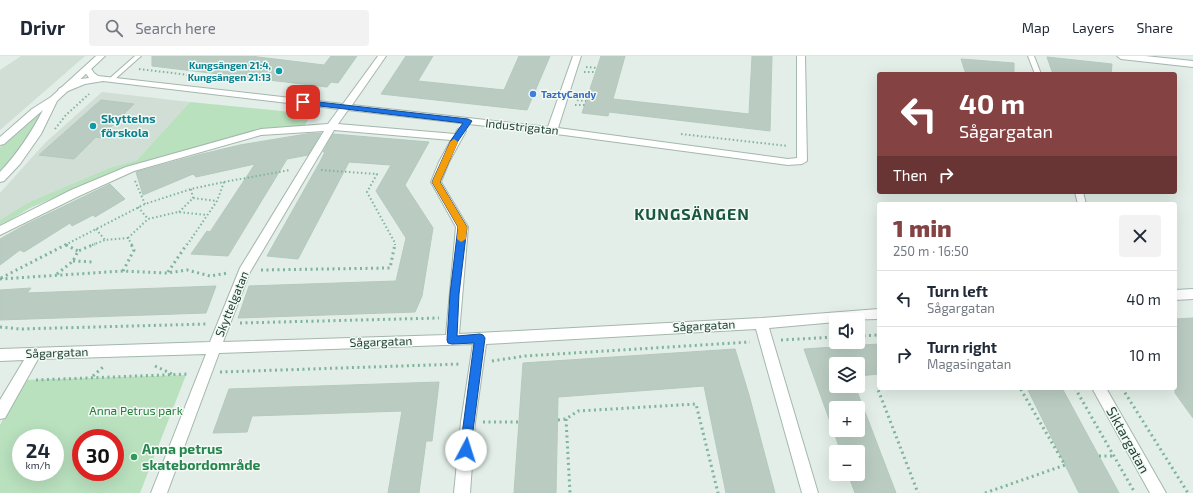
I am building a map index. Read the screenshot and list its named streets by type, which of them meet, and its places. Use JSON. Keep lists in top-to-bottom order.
{
  "streets": {
    "street": [
      "Industrigatan",
      "Skyttelgatan",
      "Sågargatan",
      "Siktargatan"
    ]
  },
  "crossings": [
    ["Industrigatan", "Skyttelgatan"],
    ["Skyttelgatan", "Sågargatan"]
  ],
  "districts": ["KUNGSÄNGEN"],
  "parks": ["Anna Petrus park"],
  "places": [
    "Kungsängen 21:4, Kungsängen 21:13",
    "TaztyCandy",
    "Skyttelns förskola",
    "Anna petrus skatebordområde"
  ],
  "page": {
    "header": "Drivr",
    "search": "Search here",
    "nav": ["Map", "Layers", "Share"],
    "turn": ["40 m", "Sågargatan"],
    "then": "Then",
    "heading": ["1 min", "250 m · 16:50"],
    "list": [
      {
        "name": "Turn left",
        "note": "Sågargatan",
        "value": "40 m"
      },
      {
        "name": "Turn right",
        "note": "Magasingatan",
        "value": "10 m"
      }
    ],
    "map_buttons": ["+", "−"],
    "speed": "24 km/h",
    "limit": "30"
  }
}
